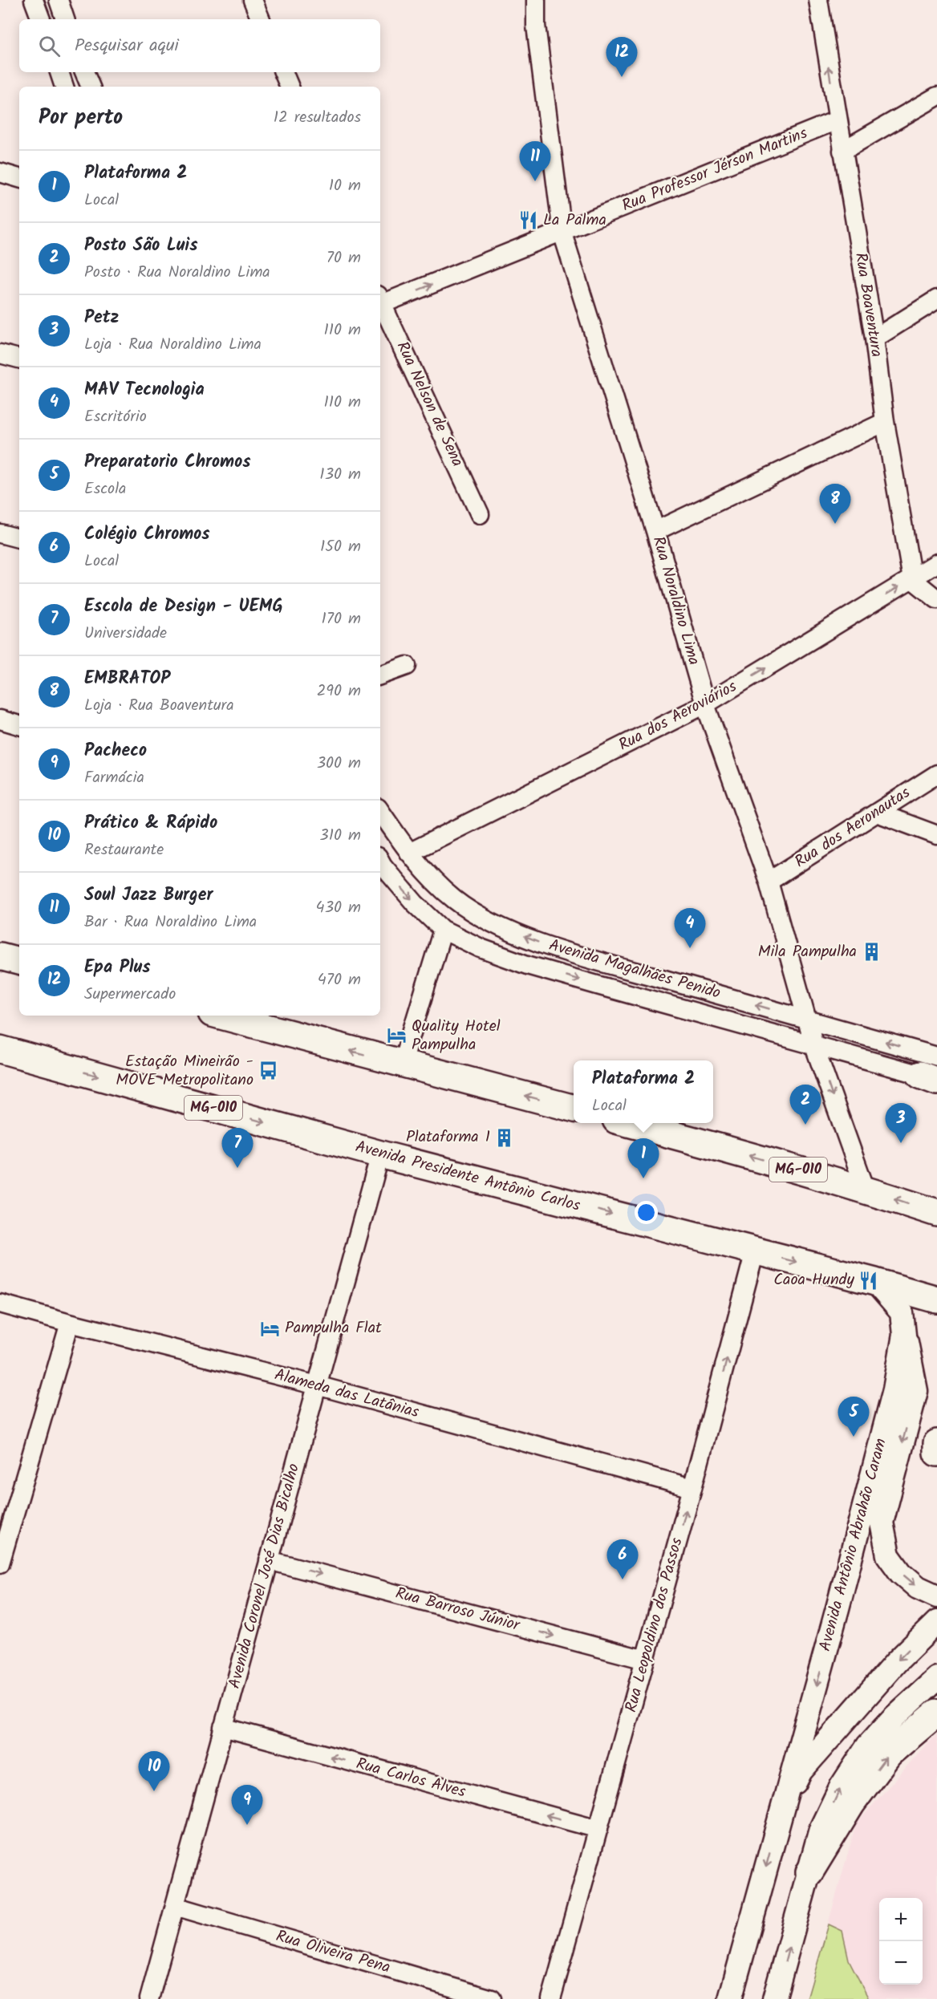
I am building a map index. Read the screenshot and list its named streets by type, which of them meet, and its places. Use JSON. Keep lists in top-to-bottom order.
{
  "streets": {
    "highway": ["MG-010", "Avenida Presidente Antônio Carlos"],
    "main road": ["Avenida Antônio Abrahão Caram"],
    "street": [
      "Rua Professor Jérson Martins",
      "Rua Boaventura",
      "Rua Nelson de Sena",
      "Rua Noraldino Lima",
      "Rua dos Aeroviários",
      "Rua dos Aeronautas",
      "Avenida Magalhães Penido",
      "Alameda das Latânias",
      "Avenida Coronel José Dias Bicalho",
      "Rua Barroso Júnior",
      "Rua Leopoldino dos Passos",
      "Rua Carlos Alves",
      "Rua Oliveira Pena"
    ]
  },
  "crossings": [
    ["Rua Professor Jérson Martins", "Rua Boaventura"],
    ["Rua Professor Jérson Martins", "Rua Noraldino Lima"],
    ["Rua Boaventura", "Rua dos Aeroviários"],
    ["Rua Noraldino Lima", "Rua dos Aeroviários"],
    ["Rua Noraldino Lima", "Rua dos Aeronautas"],
    ["Rua Noraldino Lima", "Avenida Magalhães Penido"],
    ["Rua Noraldino Lima", "MG-010"],
    ["Rua dos Aeroviários", "Avenida Magalhães Penido"],
    ["Avenida Presidente Antônio Carlos", "Avenida Antônio Abrahão Caram"],
    ["Avenida Presidente Antônio Carlos", "Avenida Coronel José Dias Bicalho"],
    ["Avenida Presidente Antônio Carlos", "Rua Leopoldino dos Passos"],
    ["Alameda das Latânias", "Avenida Coronel José Dias Bicalho"],
    ["Alameda das Latânias", "Rua Leopoldino dos Passos"],
    ["Avenida Coronel José Dias Bicalho", "Rua Barroso Júnior"],
    ["Avenida Coronel José Dias Bicalho", "Rua Carlos Alves"],
    ["Avenida Coronel José Dias Bicalho", "Rua Oliveira Pena"],
    ["Rua Barroso Júnior", "Rua Leopoldino dos Passos"],
    ["Rua Leopoldino dos Passos", "Rua Carlos Alves"]
  ],
  "one_way": [
    "Rua Professor Jérson Martins",
    "Rua Barroso Júnior",
    "Rua Leopoldino dos Passos",
    "Rua Carlos Alves"
  ],
  "places": {
    "restaurant": ["La Palma", "Caoa Hundy"],
    "building": ["Mila Pampulha", "Plataforma 1"],
    "hotel": ["Quality Hotel Pampulha", "Pampulha Flat"],
    "bus stop": ["Estação Mineirão - MOVE Metropolitano"]
  },
  "page": {
    "search": "Pesquisar aqui",
    "pins": [
      "12",
      "11",
      "8",
      "4",
      "2",
      "3",
      "7",
      "1",
      "5",
      "6",
      "10",
      "9"
    ],
    "heading": ["Por perto", "12 resultados"],
    "list": [
      {
        "mark": "1",
        "name": "Plataforma 2",
        "note": "Local",
        "value": "10 m"
      },
      {
        "mark": "2",
        "name": "Posto São Luis",
        "note": "Posto · Rua Noraldino Lima",
        "value": "70 m"
      },
      {
        "mark": "3",
        "name": "Petz",
        "note": "Loja · Rua Noraldino Lima",
        "value": "110 m"
      },
      {
        "mark": "4",
        "name": "MAV Tecnologia",
        "note": "Escritório",
        "value": "110 m"
      },
      {
        "mark": "5",
        "name": "Preparatorio Chromos",
        "note": "Escola",
        "value": "130 m"
      },
      {
        "mark": "6",
        "name": "Colégio Chromos",
        "note": "Local",
        "value": "150 m"
      },
      {
        "mark": "7",
        "name": "Escola de Design - UEMG",
        "note": "Universidade",
        "value": "170 m"
      },
      {
        "mark": "8",
        "name": "EMBRATOP",
        "note": "Loja · Rua Boaventura",
        "value": "290 m"
      },
      {
        "mark": "9",
        "name": "Pacheco",
        "note": "Farmácia",
        "value": "300 m"
      },
      {
        "mark": "10",
        "name": "Prático & Rápido",
        "note": "Restaurante",
        "value": "310 m"
      },
      {
        "mark": "11",
        "name": "Soul Jazz Burger",
        "note": "Bar · Rua Noraldino Lima",
        "value": "430 m"
      },
      {
        "mark": "12",
        "name": "Epa Plus",
        "note": "Supermercado",
        "value": "470 m"
      }
    ],
    "popup": ["Plataforma 2", "Local"],
    "map_buttons": ["+", "−"]
  }
}
